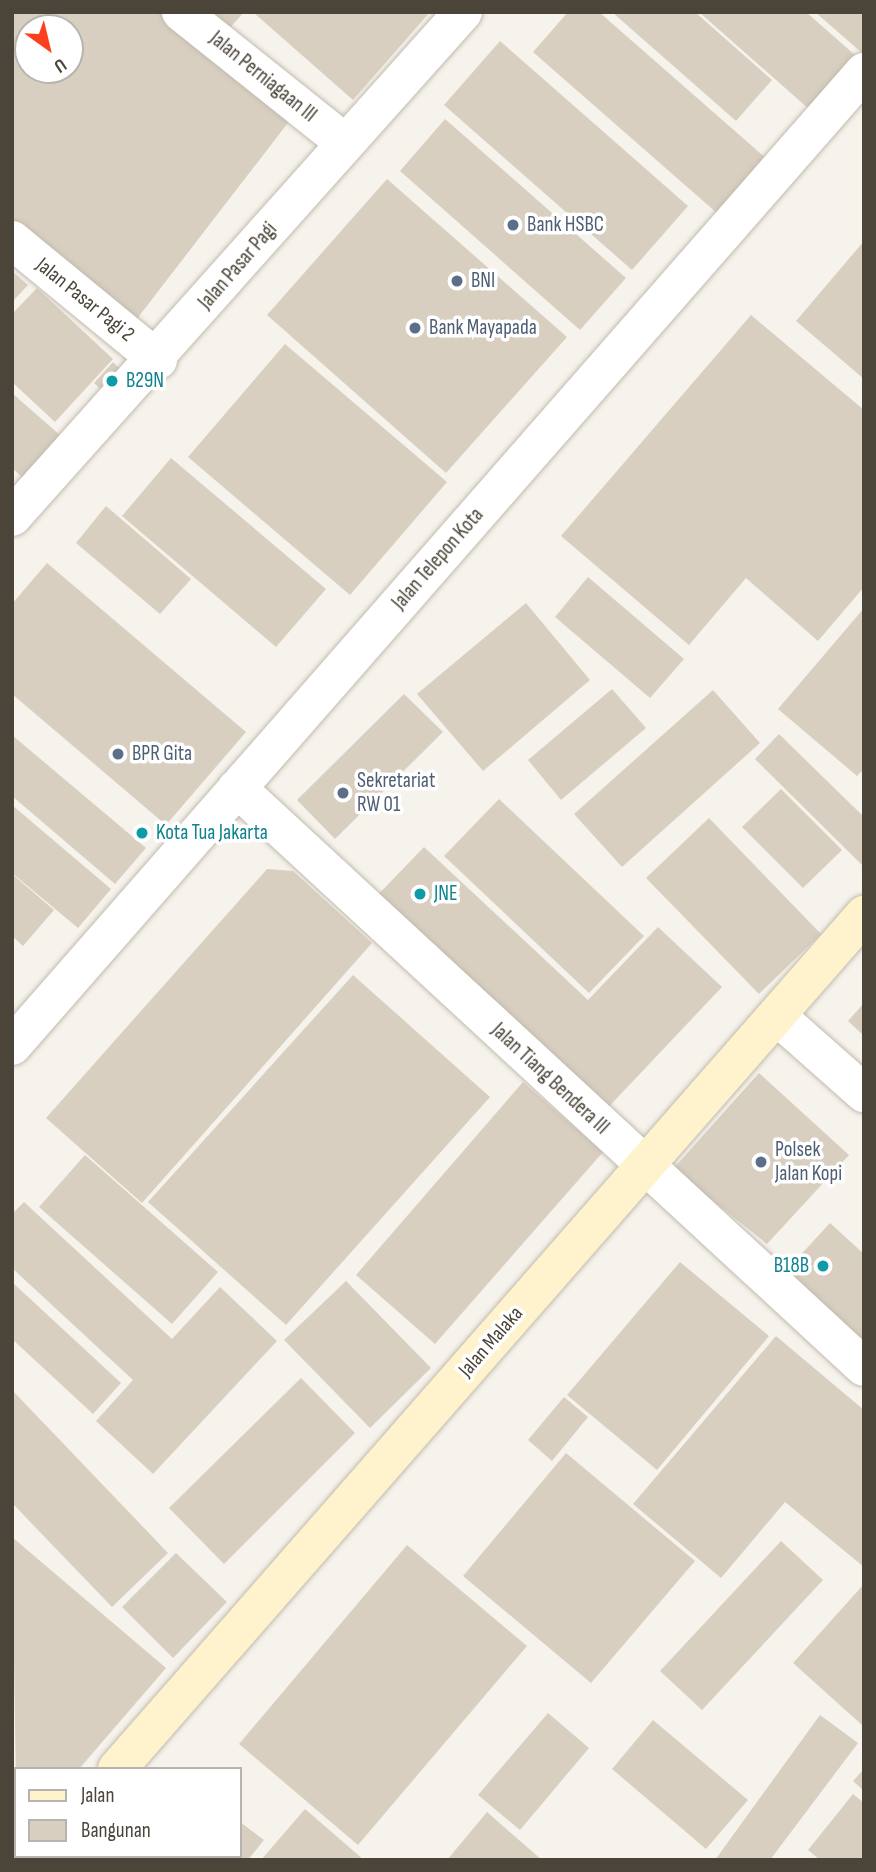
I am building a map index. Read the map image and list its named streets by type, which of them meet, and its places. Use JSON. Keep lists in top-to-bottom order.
{
  "streets": {
    "main road": ["Jalan Malaka"],
    "street": [
      "Jalan Perniagaan III",
      "Jalan Pasar Pagi",
      "Jalan Pasar Pagi 2",
      "Jalan Telepon Kota",
      "Jalan Tiang Bendera III"
    ]
  },
  "crossings": [
    ["Jalan Perniagaan III", "Jalan Pasar Pagi"],
    ["Jalan Pasar Pagi", "Jalan Pasar Pagi 2"],
    ["Jalan Telepon Kota", "Jalan Tiang Bendera III"],
    ["Jalan Tiang Bendera III", "Jalan Malaka"]
  ],
  "places": [
    "Bank HSBC",
    "BNI",
    "Bank Mayapada",
    "B29N",
    "BPR Gita",
    "Sekretariat RW 01",
    "Kota Tua Jakarta",
    "JNE",
    "Polsek Jalan Kopi",
    "B18B"
  ],
  "legend": ["Jalan", "Bangunan"],
  "north": "bottom right"
}
